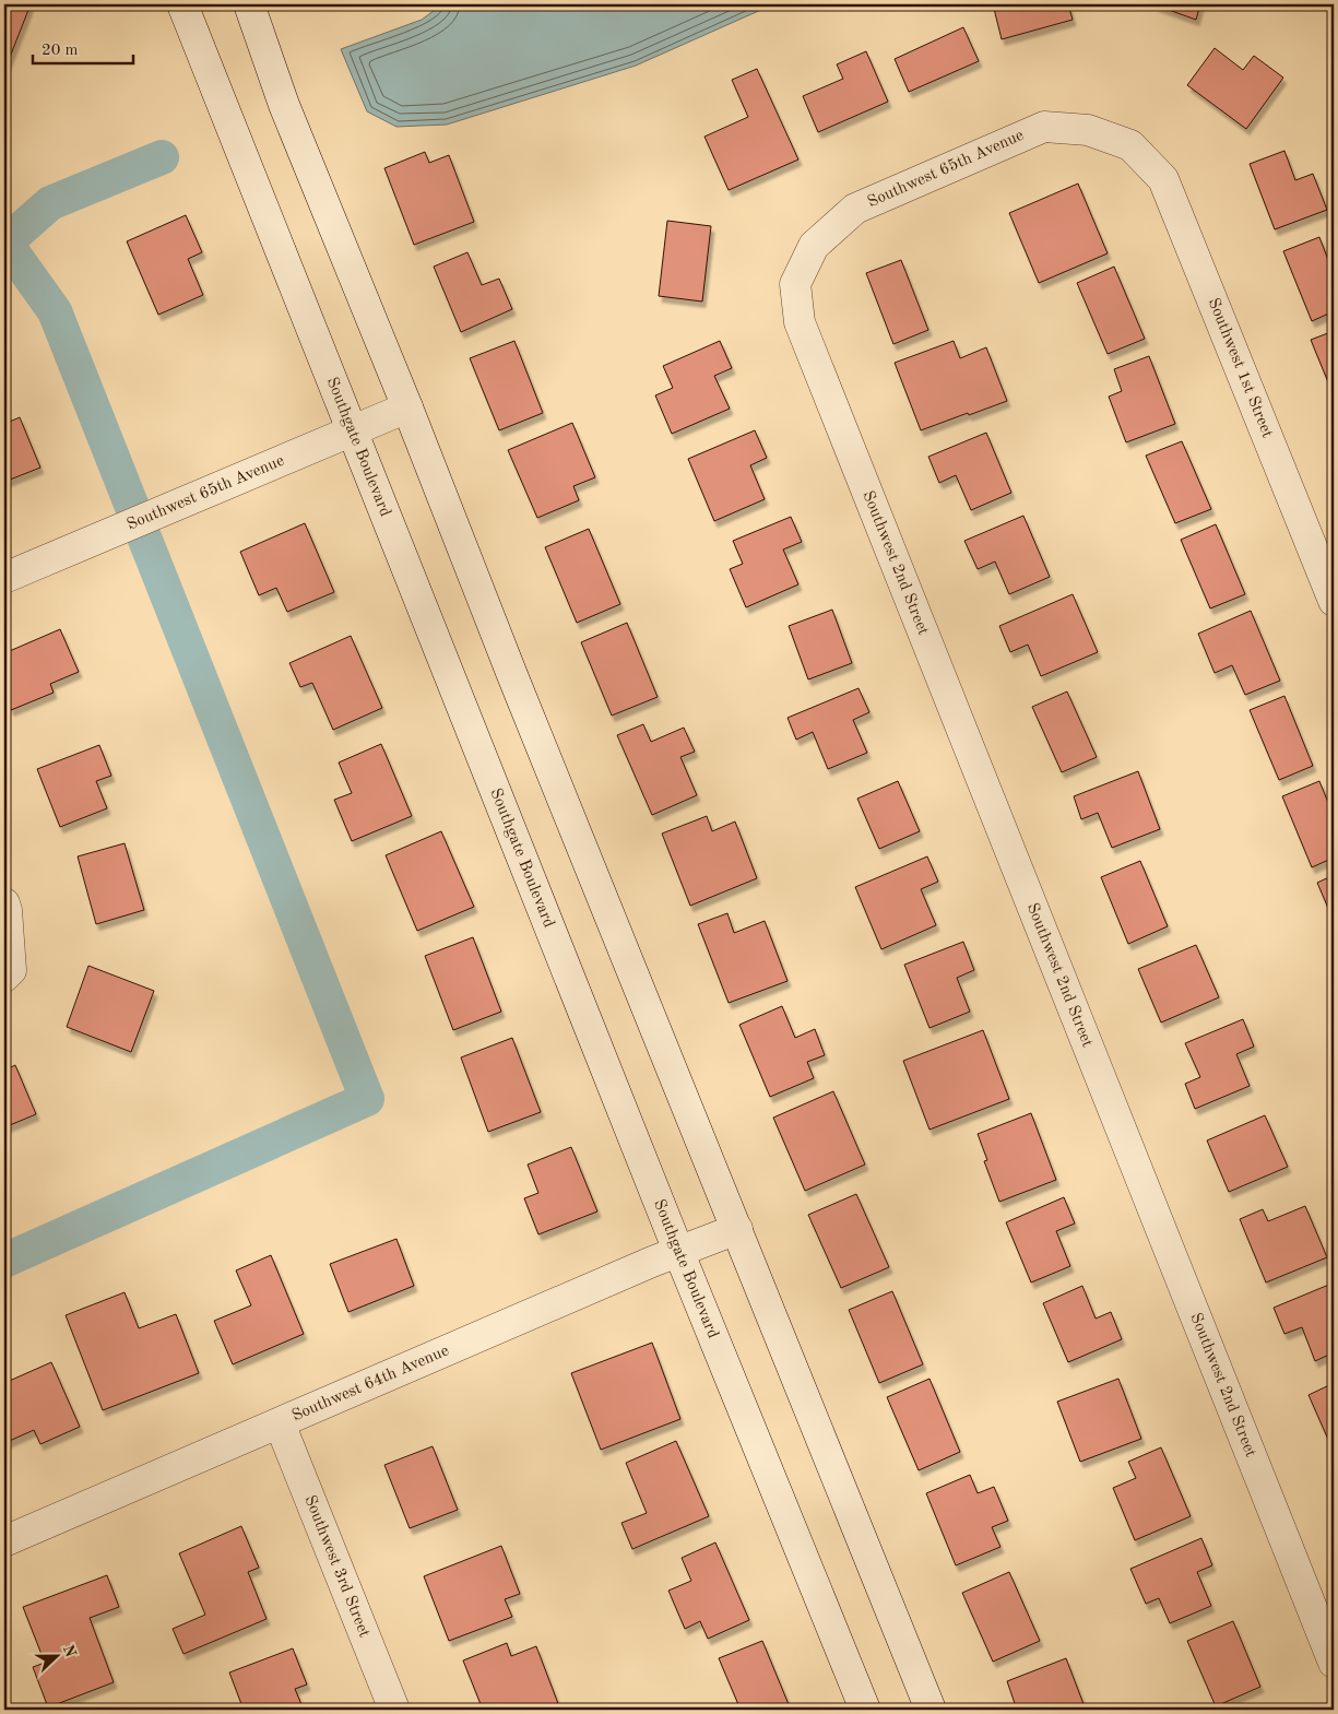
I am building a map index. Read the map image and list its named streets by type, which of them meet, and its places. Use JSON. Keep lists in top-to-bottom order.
{
  "streets": {
    "street": [
      "Southwest 65th Avenue",
      "Southwest 1st Street",
      "Southgate Boulevard",
      "Southwest 2nd Street",
      "Southwest 64th Avenue",
      "Southwest 3rd Street"
    ]
  },
  "crossings": [
    ["Southwest 65th Avenue", "Southwest 1st Street"],
    ["Southwest 65th Avenue", "Southgate Boulevard"],
    ["Southwest 65th Avenue", "Southwest 2nd Street"],
    ["Southgate Boulevard", "Southwest 64th Avenue"],
    ["Southwest 64th Avenue", "Southwest 3rd Street"]
  ],
  "scale_bar": "20 m",
  "north": "right"
}
